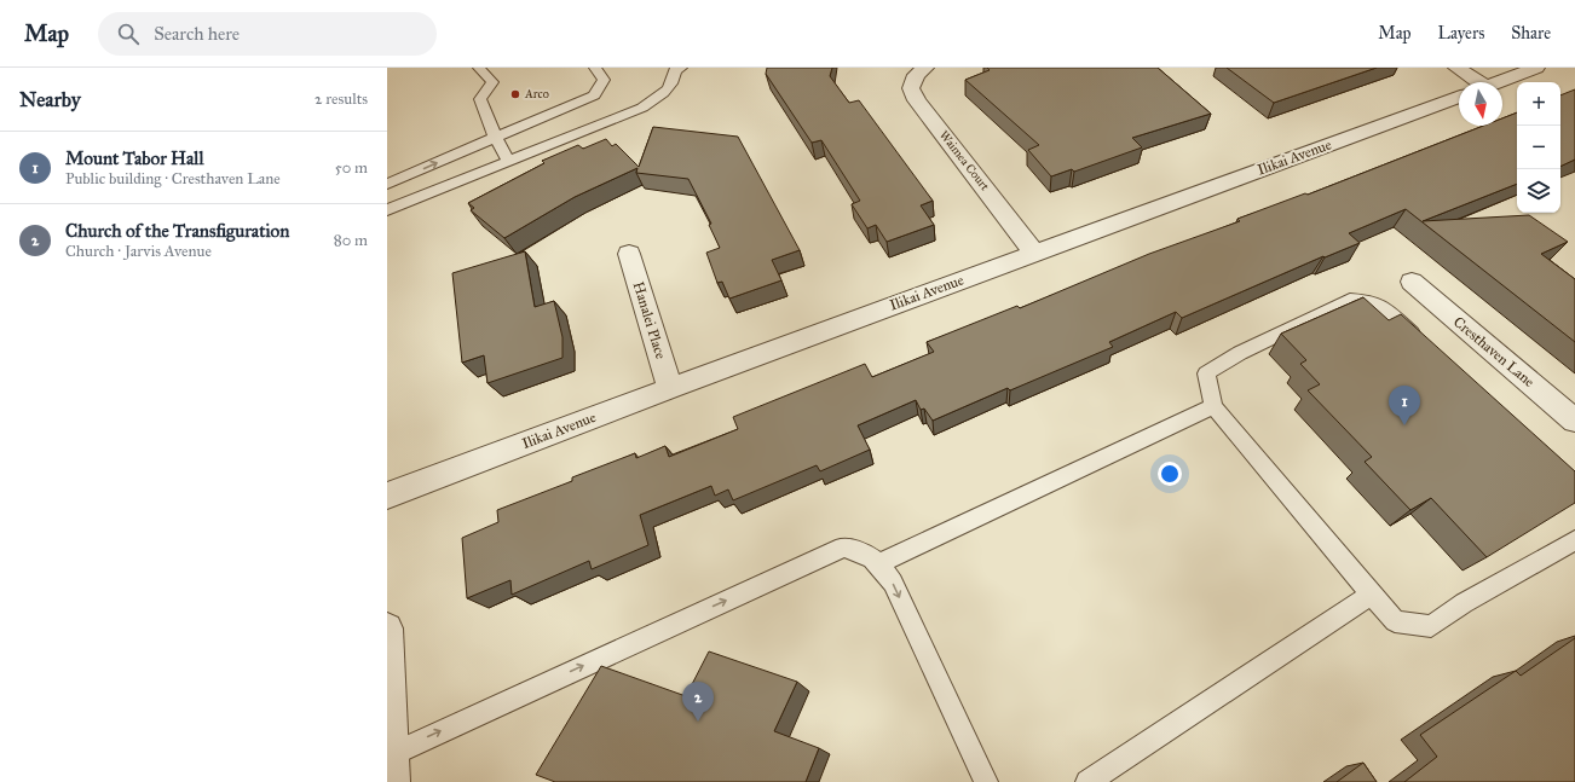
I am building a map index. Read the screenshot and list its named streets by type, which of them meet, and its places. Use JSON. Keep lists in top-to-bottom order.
{
  "streets": {
    "street": [
      "Ilikai Avenue",
      "Waimea Court",
      "Hanalei Place",
      "Cresthaven Lane"
    ]
  },
  "crossings": [
    ["Ilikai Avenue", "Waimea Court"],
    ["Ilikai Avenue", "Hanalei Place"]
  ],
  "places": ["Arco"],
  "north": "bottom",
  "page": {
    "header": "Map",
    "search": "Search here",
    "nav": ["Map", "Layers", "Share"],
    "heading": ["Nearby", "2 results"],
    "map_buttons": ["+", "−"],
    "list": [
      {
        "mark": "1",
        "name": "Mount Tabor Hall",
        "note": "Public building · Cresthaven Lane",
        "value": "50 m"
      },
      {
        "mark": "2",
        "name": "Church of the Transfiguration",
        "note": "Church · Jarvis Avenue",
        "value": "80 m"
      }
    ],
    "pins": ["1", "2"]
  }
}
